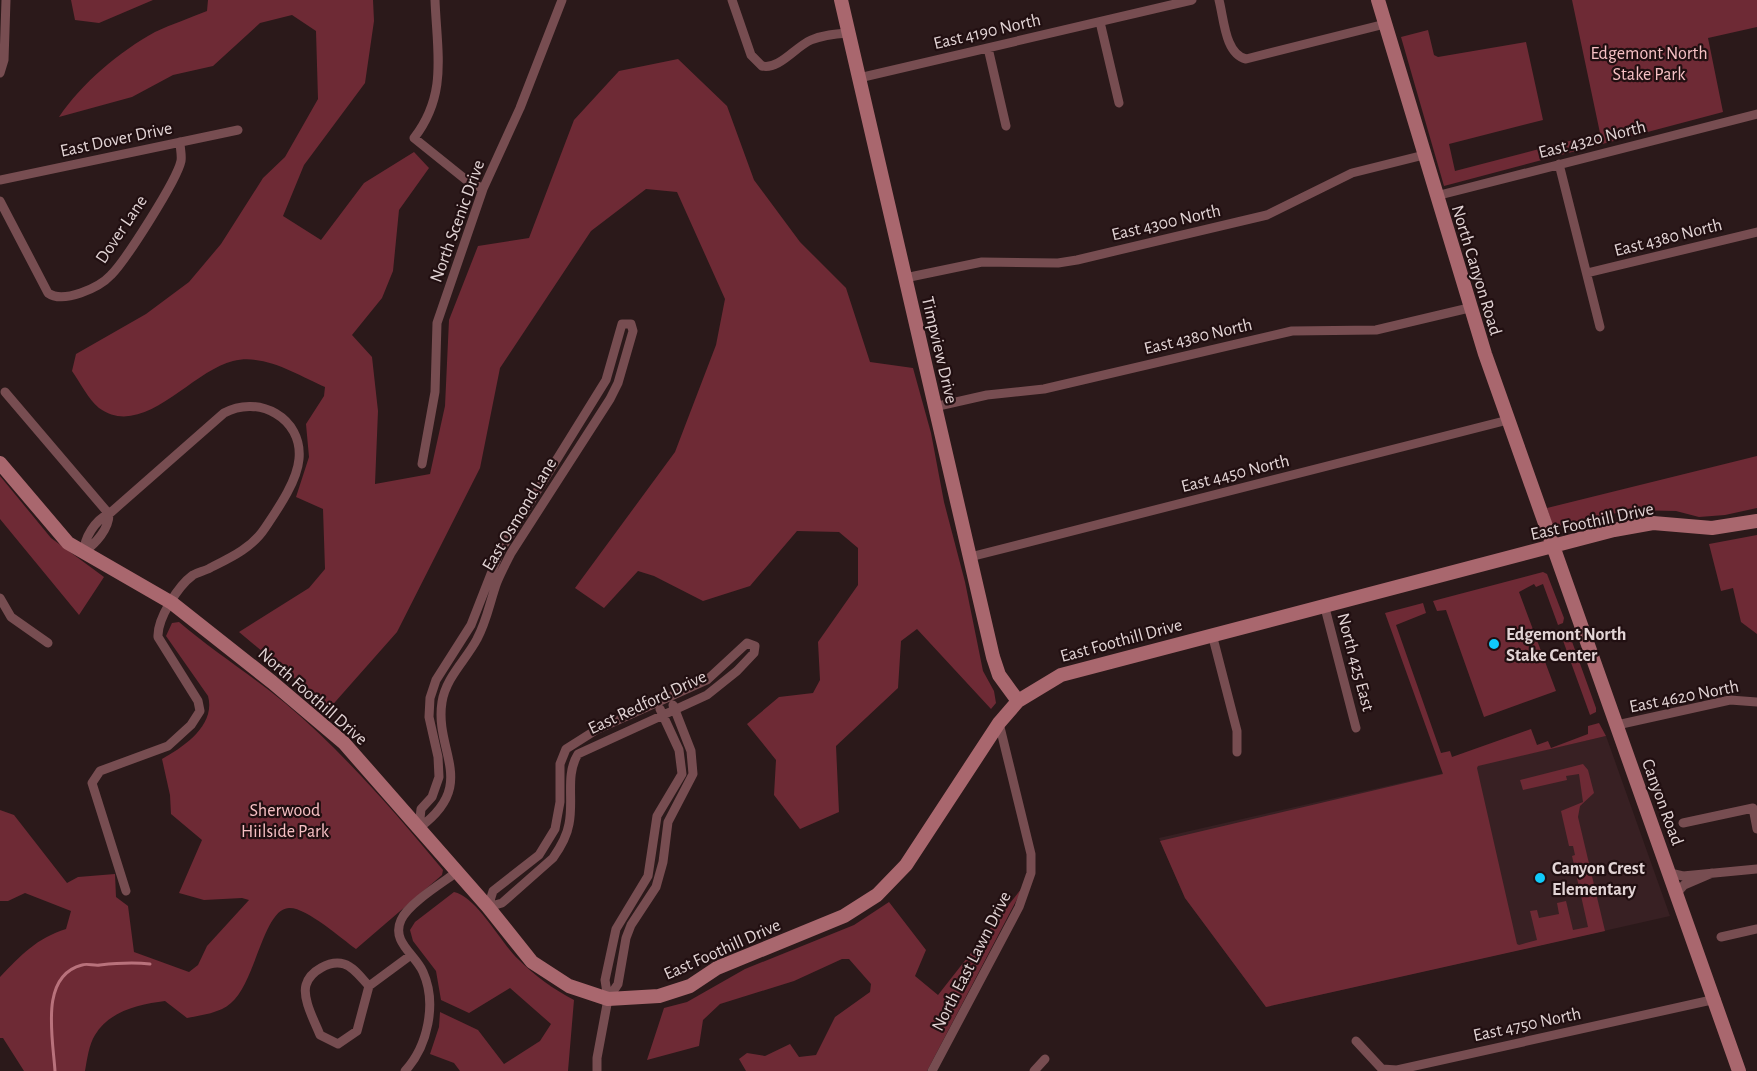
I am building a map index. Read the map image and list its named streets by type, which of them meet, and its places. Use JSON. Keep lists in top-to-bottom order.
{
  "streets": {
    "street": [
      "East 4190 North",
      "East Dover Drive",
      "East 4320 North",
      "North Scenic Drive",
      "East 4300 North",
      "Dover Lane",
      "East 4380 North",
      "North Canyon Road",
      "Timpview Drive",
      "East 4450 North",
      "East Osmond Lane",
      "East Foothill Drive",
      "North 425 East",
      "North Foothill Drive",
      "East 4620 North",
      "East Redford Drive",
      "Canyon Road",
      "North East Lawn Drive",
      "East 4750 North"
    ]
  },
  "crossings": [
    ["East 4190 North", "Timpview Drive"],
    ["East Dover Drive", "Dover Lane"],
    ["East 4320 North", "North Canyon Road"],
    ["East 4300 North", "North Canyon Road"],
    ["East 4300 North", "Timpview Drive"],
    ["East 4380 North", "North Canyon Road"],
    ["East 4380 North", "Timpview Drive"],
    ["North Canyon Road", "East 4450 North"],
    ["North Canyon Road", "East Foothill Drive"],
    ["North Canyon Road", "Canyon Road"],
    ["Timpview Drive", "East 4450 North"],
    ["Timpview Drive", "East Foothill Drive"],
    ["East Osmond Lane", "North Foothill Drive"],
    ["East Foothill Drive", "North 425 East"],
    ["East Foothill Drive", "North Foothill Drive"],
    ["East Foothill Drive", "Canyon Road"],
    ["East Foothill Drive", "North East Lawn Drive"],
    ["North Foothill Drive", "East Redford Drive"],
    ["East 4620 North", "Canyon Road"],
    ["Canyon Road", "East 4750 North"]
  ],
  "parks": ["Edgemont North Stake Park", "Sherwood Hiilside Park"],
  "places": ["Edgemont North Stake Center", "Canyon Crest Elementary"]
}
